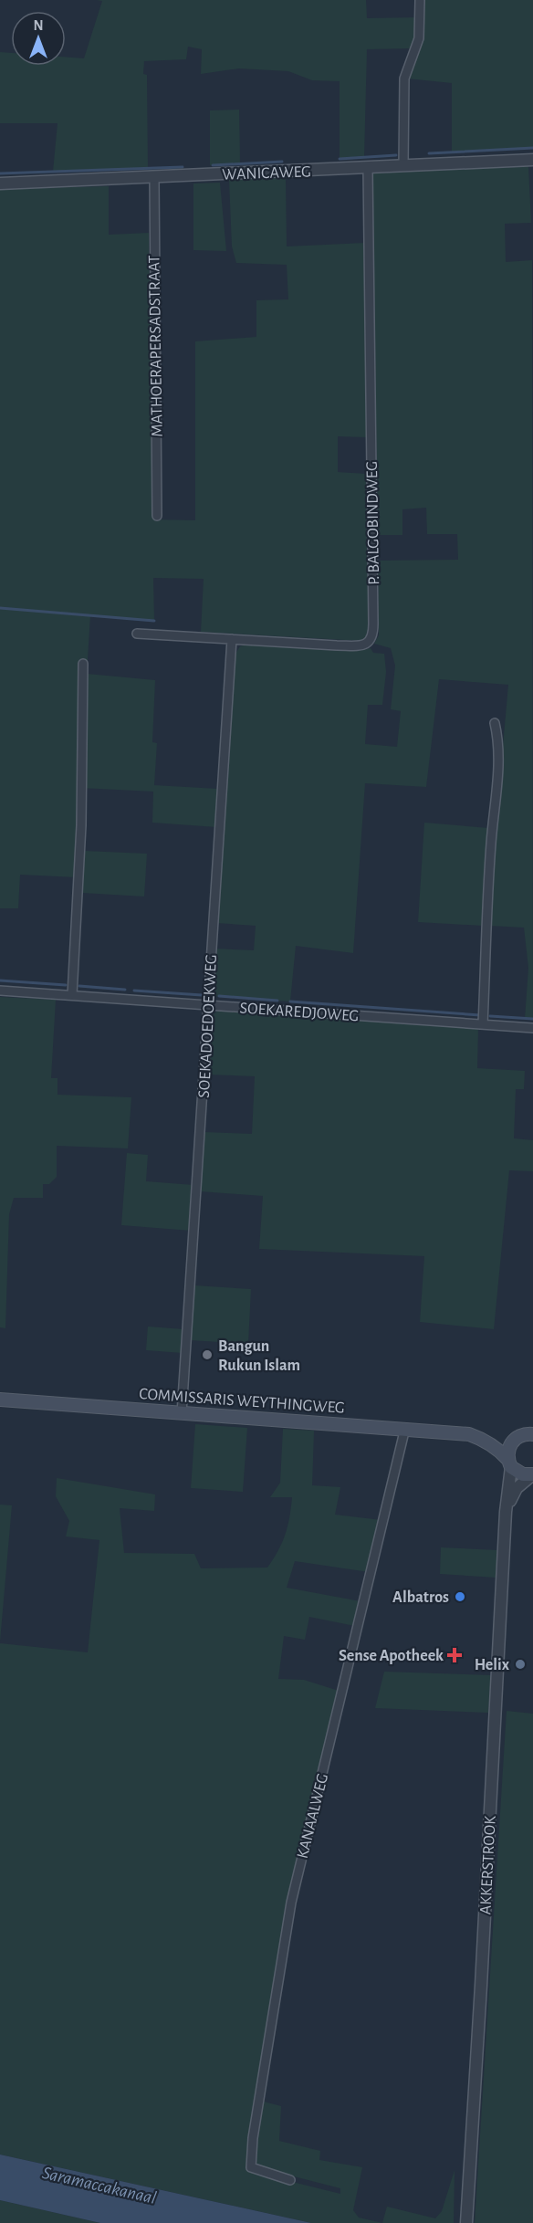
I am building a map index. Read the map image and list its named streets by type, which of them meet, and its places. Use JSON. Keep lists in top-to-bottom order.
{
  "streets": {
    "main road": ["COMMISSARIS WEYTHINGWEG"],
    "street": [
      "WANICAWEG",
      "MATHOERAPERSADSTRAAT",
      "P. BALGOBINDWEG",
      "SOEKAREDJOWEG",
      "SOEKADOEDOEKWEG",
      "KANAALWEG",
      "AKKERSTROOK"
    ]
  },
  "crossings": [
    ["WANICAWEG", "MATHOERAPERSADSTRAAT"],
    ["WANICAWEG", "P. BALGOBINDWEG"],
    ["P. BALGOBINDWEG", "SOEKADOEDOEKWEG"],
    ["SOEKAREDJOWEG", "SOEKADOEDOEKWEG"],
    ["SOEKADOEDOEKWEG", "COMMISSARIS WEYTHINGWEG"],
    ["COMMISSARIS WEYTHINGWEG", "KANAALWEG"],
    ["COMMISSARIS WEYTHINGWEG", "AKKERSTROOK"]
  ],
  "water": ["Saramaccakanaal"],
  "places": {
    "other": ["Bangun Rukun Islam", "Albatros", "Helix"],
    "health": ["Sense Apotheek"]
  },
  "north": "top"
}
